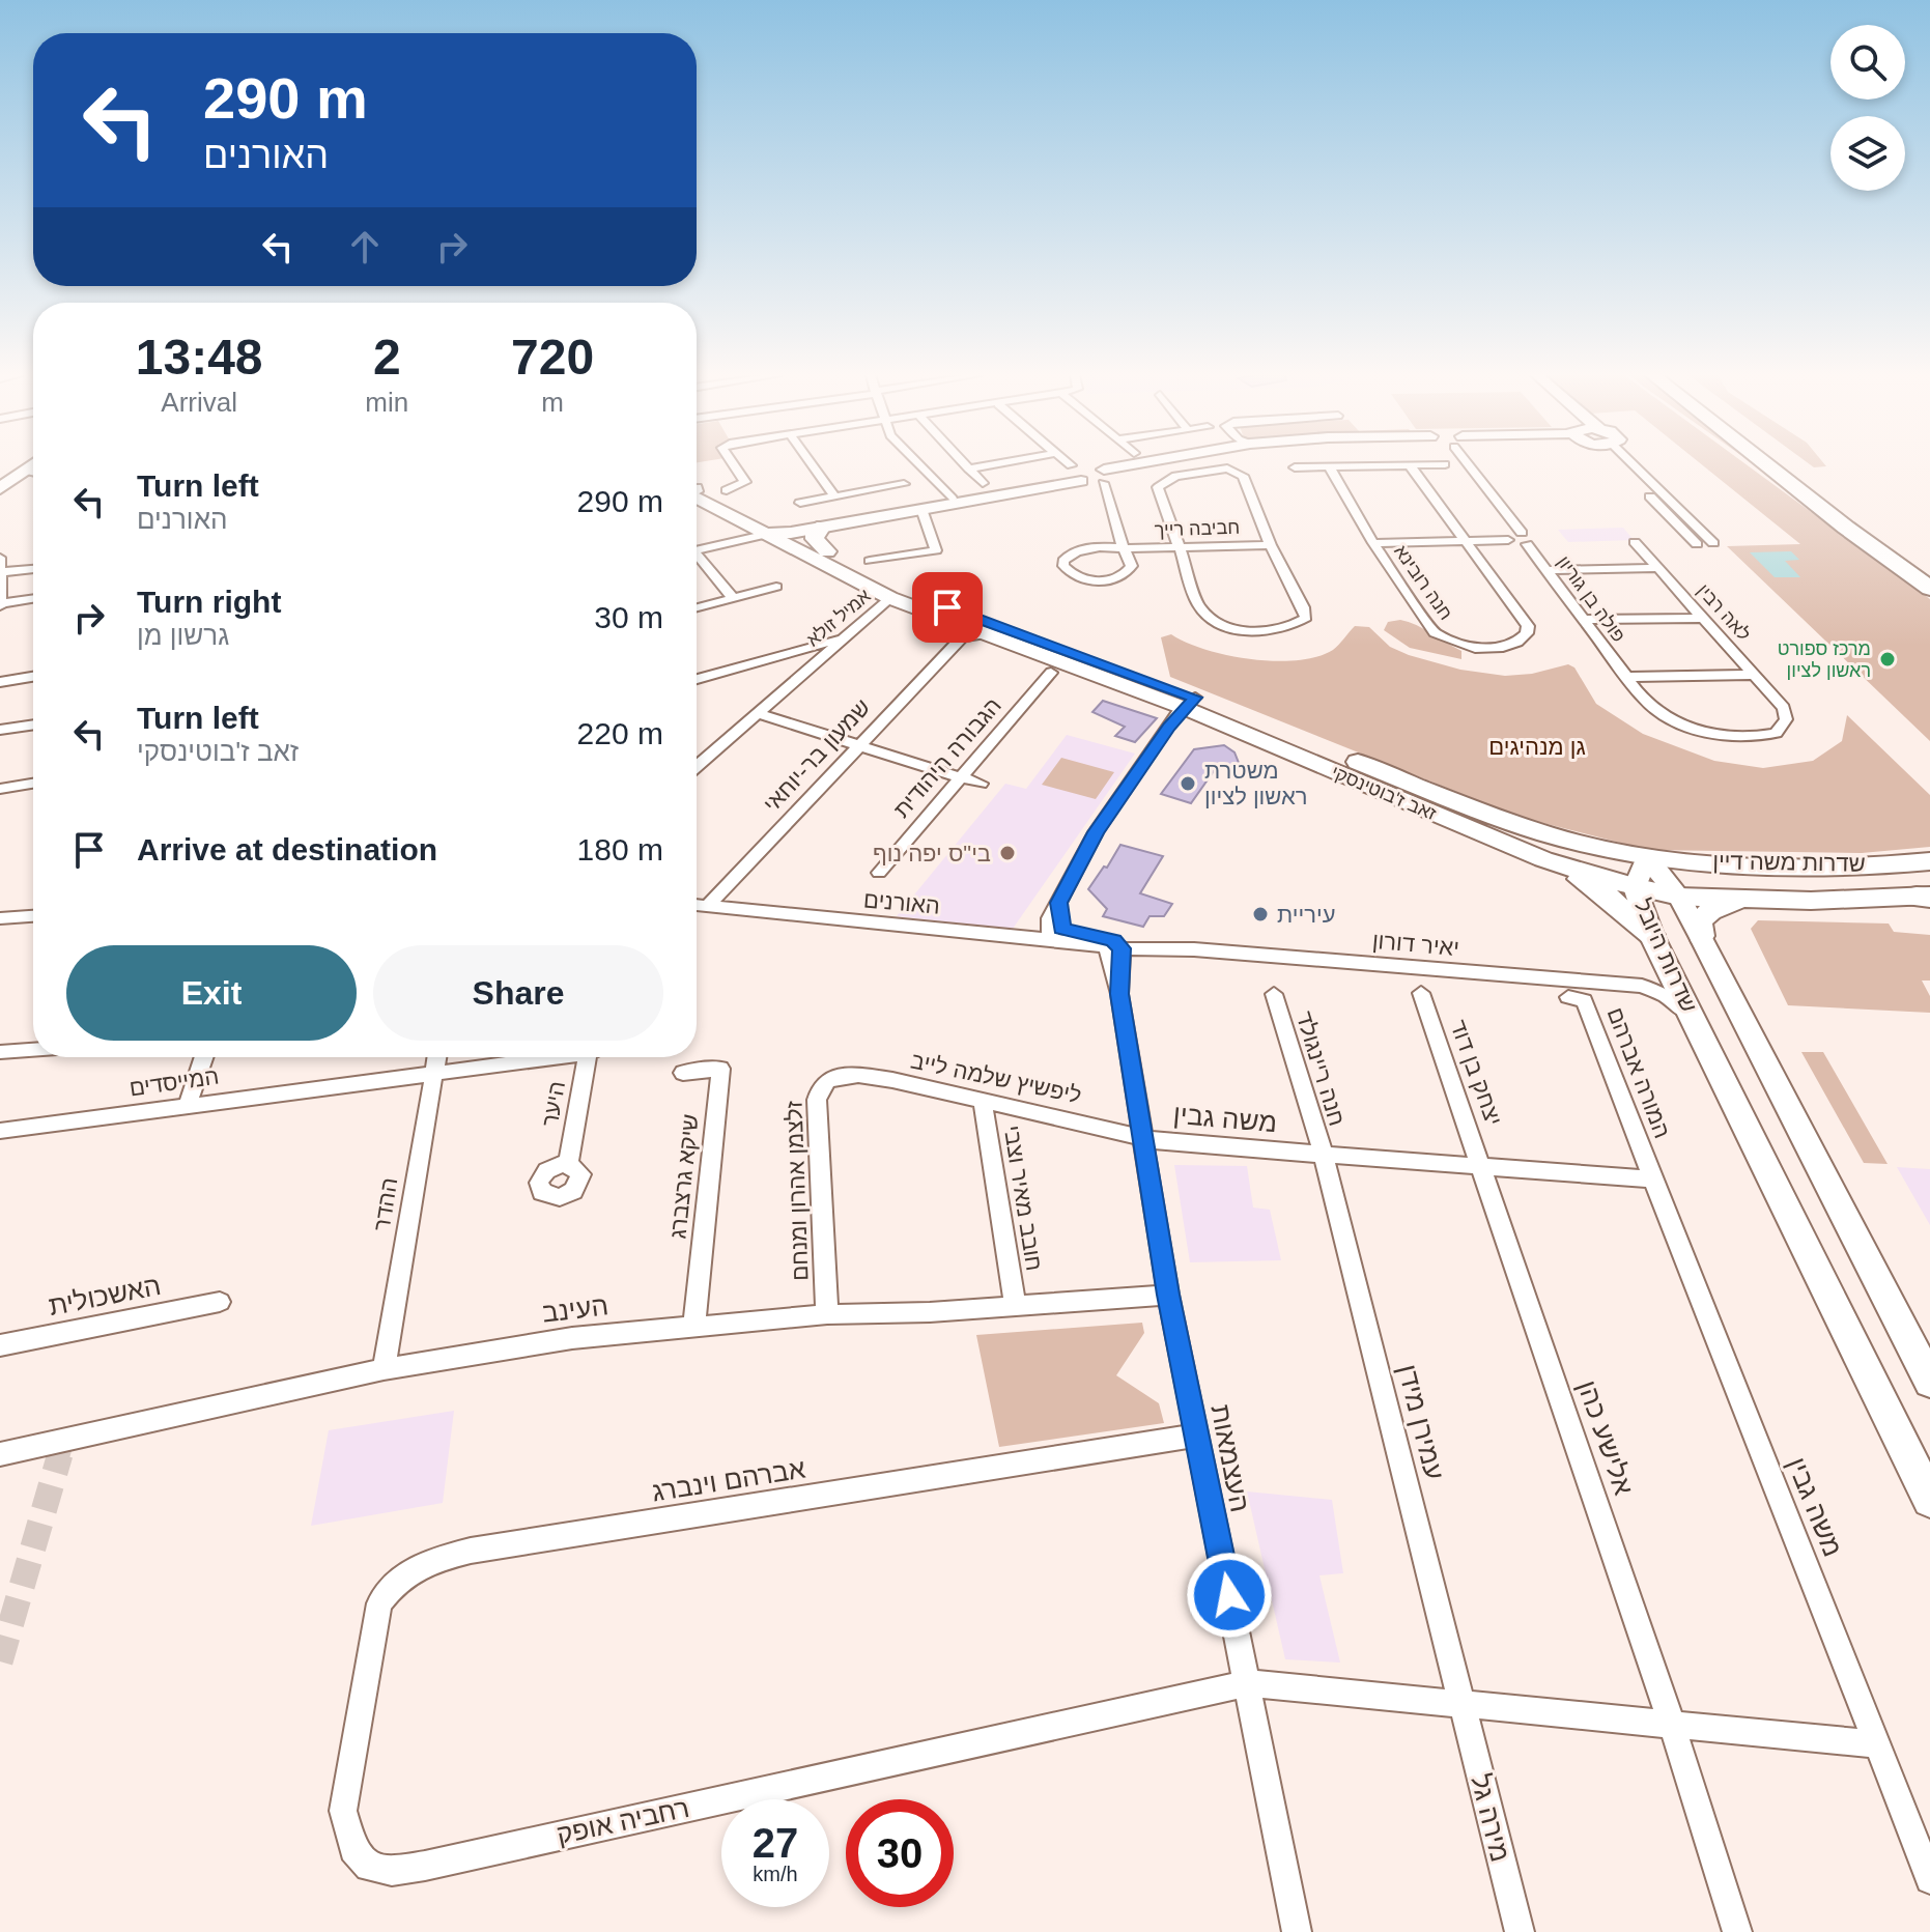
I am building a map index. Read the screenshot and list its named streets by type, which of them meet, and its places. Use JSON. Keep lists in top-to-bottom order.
{
  "streets": {
    "main road": ["זאב ז'בוטינסקי", "שדרות משה דיין"],
    "street": [
      "חביבה רייך",
      "חנה רובינא",
      "פולה בן גוריון",
      "לאה רבין",
      "אמיל זולא",
      "שמעון בר-יוחאי",
      "הגבורה היהודית",
      "האורנים",
      "יאיר דורון",
      "שדרות היובל",
      "חנה ריינגולד",
      "יצחק בן דוד",
      "המורה אברהם",
      "ליפשיץ שלמה לייב",
      "המייסדים",
      "היער",
      "משה גבין",
      "שיקא גרצברג",
      "זלצמן אהרון ומנחם",
      "חובב מאיר וצבי",
      "ההדר",
      "האשכולית",
      "העינב",
      "עמירן מידן",
      "אלישע כהן",
      "העצמאות",
      "אברהם וינברג",
      "מירה גל",
      "רחביה אופק"
    ]
  },
  "crossings": [
    ["פולה בן גוריון", "לאה רבין"],
    ["אמיל זולא", "זאב ז'בוטינסקי"],
    ["שמעון בר-יוחאי", "זאב ז'בוטינסקי"],
    ["שמעון בר-יוחאי", "האורנים"],
    ["זאב ז'בוטינסקי", "שדרות משה דיין"],
    ["זאב ז'בוטינסקי", "שדרות היובל"],
    ["שדרות משה דיין", "שדרות היובל"],
    ["האורנים", "יאיר דורון"],
    ["האורנים", "העצמאות"],
    ["יאיר דורון", "שדרות היובל"],
    ["יאיר דורון", "העצמאות"],
    ["חנה ריינגולד", "משה גבין"],
    ["חנה ריינגולד", "עמירן מידן"],
    ["יצחק בן דוד", "משה גבין"],
    ["יצחק בן דוד", "אלישע כהן"],
    ["המורה אברהם", "משה גבין"],
    ["ליפשיץ שלמה לייב", "משה גבין"],
    ["ליפשיץ שלמה לייב", "זלצמן אהרון ומנחם"],
    ["ליפשיץ שלמה לייב", "חובב מאיר וצבי"],
    ["ליפשיץ שלמה לייב", "העצמאות"],
    ["המייסדים", "ההדר"],
    ["משה גבין", "עמירן מידן"],
    ["משה גבין", "אלישע כהן"],
    ["משה גבין", "העצמאות"],
    ["שיקא גרצברג", "העינב"],
    ["זלצמן אהרון ומנחם", "העינב"],
    ["חובב מאיר וצבי", "העינב"],
    ["ההדר", "העינב"],
    ["העינב", "העצמאות"],
    ["עמירן מידן", "מירה גל"],
    ["העצמאות", "אברהם וינברג"],
    ["העצמאות", "רחביה אופק"],
    ["אברהם וינברג", "רחביה אופק"]
  ],
  "parks": ["גן מנהיגים"],
  "places": [
    "מרכז ספורט ראשון לציון",
    "משטרת ראשון לציון",
    "בי\"ס יפה נוף",
    "עיריית"
  ],
  "page": {
    "turn": ["290 m", "האורנים"],
    "eta": [
      "13:48",
      "Arrival",
      "2",
      "min",
      "720",
      "m"
    ],
    "list": [
      {
        "name": "Turn left",
        "note": "האורנים",
        "value": "290 m"
      },
      {
        "name": "Turn right",
        "note": "גרשון מן",
        "value": "30 m"
      },
      {
        "name": "Turn left",
        "note": "זאב ז'בוטינסקי",
        "value": "220 m"
      },
      {
        "name": "Arrive at destination",
        "value": "180 m"
      }
    ],
    "buttons": ["Exit", "Share"],
    "speed": "27 km/h",
    "limit": "30"
  }
}
